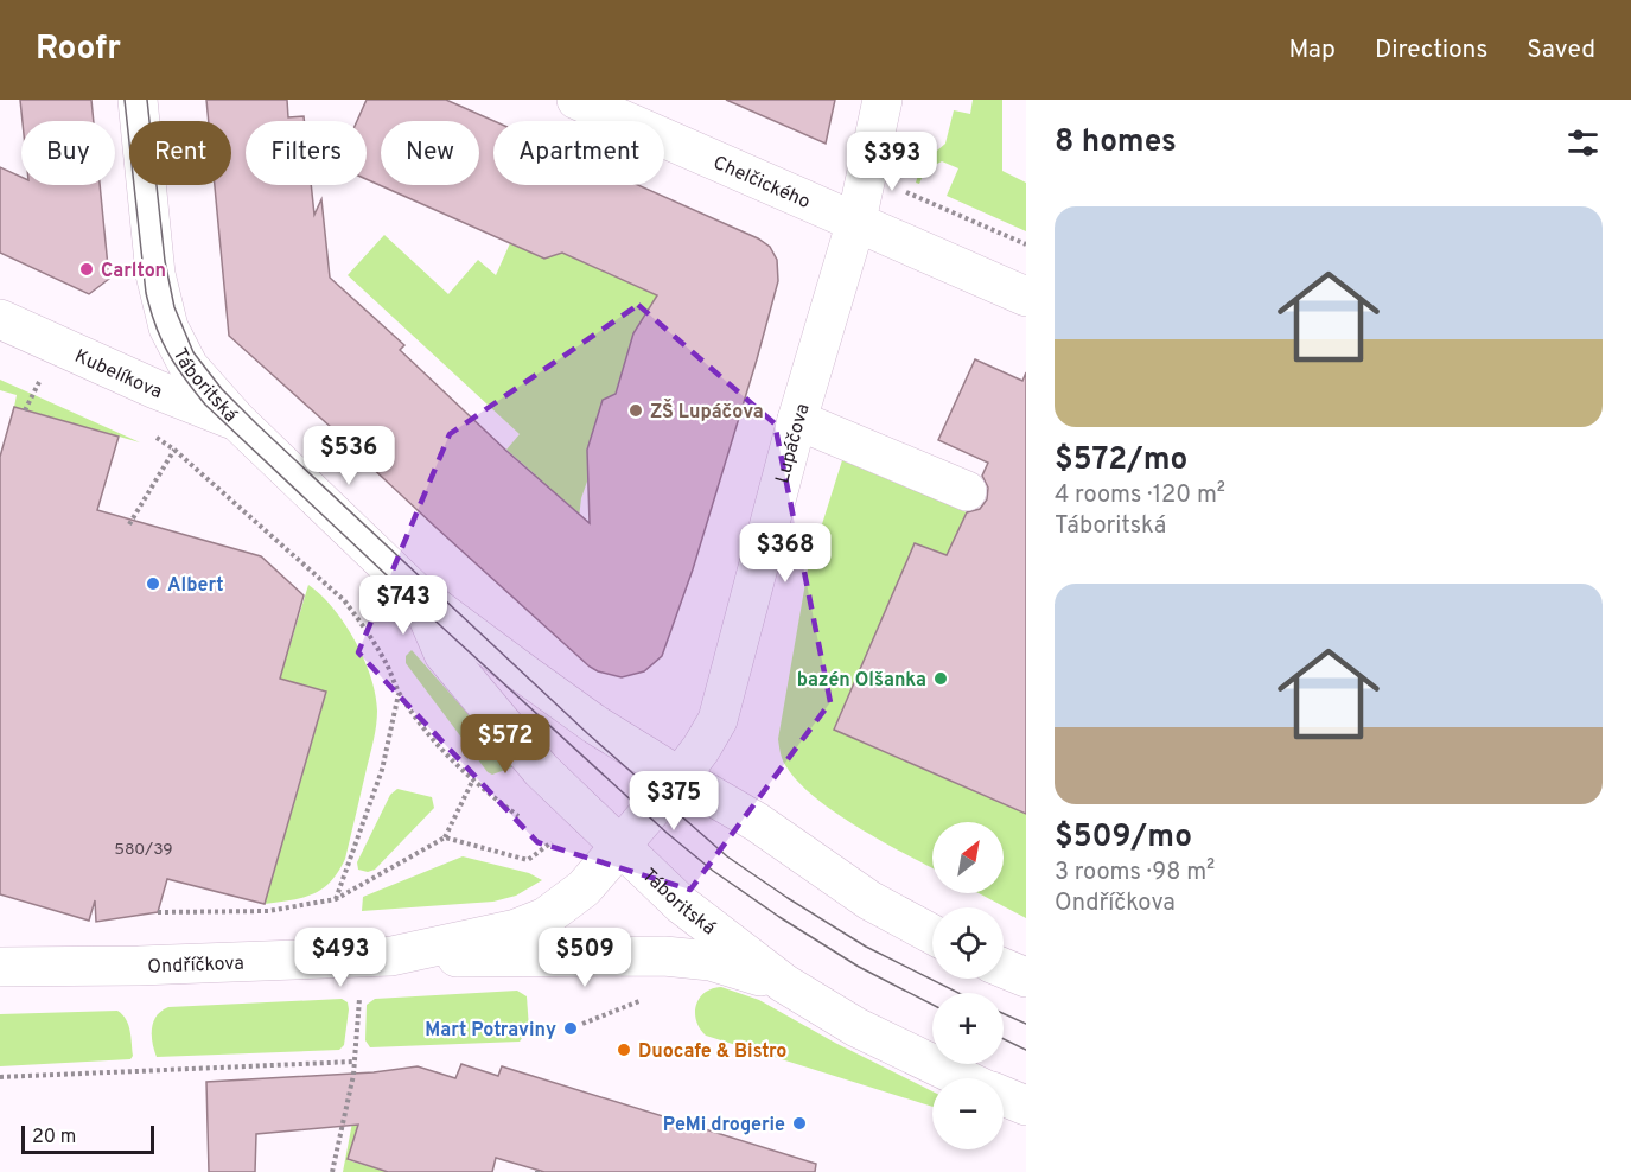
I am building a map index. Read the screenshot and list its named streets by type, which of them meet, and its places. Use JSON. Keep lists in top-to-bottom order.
{
  "streets": {
    "street": [
      "Chelčického",
      "Kubelíkova",
      "Táboritská",
      "Lupáčova",
      "Ondříčkova"
    ]
  },
  "crossings": [
    ["Chelčického", "Lupáčova"],
    ["Kubelíkova", "Táboritská"],
    ["Táboritská", "Lupáčova"],
    ["Táboritská", "Ondříčkova"],
    ["Lupáčova", "Ondříčkova"]
  ],
  "places": [
    "Carlton",
    "ZŠ Lupáčova",
    "Albert",
    "bazén Olšanka",
    "Mart Potraviny",
    "Duocafe & Bistro",
    "PeMi drogerie"
  ],
  "house_numbers": ["580/39"],
  "scale_bar": "20 m",
  "north": "top right",
  "page": {
    "header": "Roofr",
    "nav": ["Map", "Directions", "Saved"],
    "heading": "8 homes",
    "chip": [
      "Buy",
      "Rent",
      "Filters",
      "New",
      "Apartment"
    ],
    "price": [
      "$393",
      "$536",
      "$368",
      "$743",
      "$572",
      "$375",
      "$493",
      "$509"
    ],
    "list": [
      {
        "name": "$572/mo",
        "note": "4 rooms · 120 m² · Táboritská"
      },
      {
        "name": "$509/mo",
        "note": "3 rooms · 98 m² · Ondříčkova"
      }
    ],
    "map_buttons": ["+", "−"],
    "scale": "20 m"
  }
}
